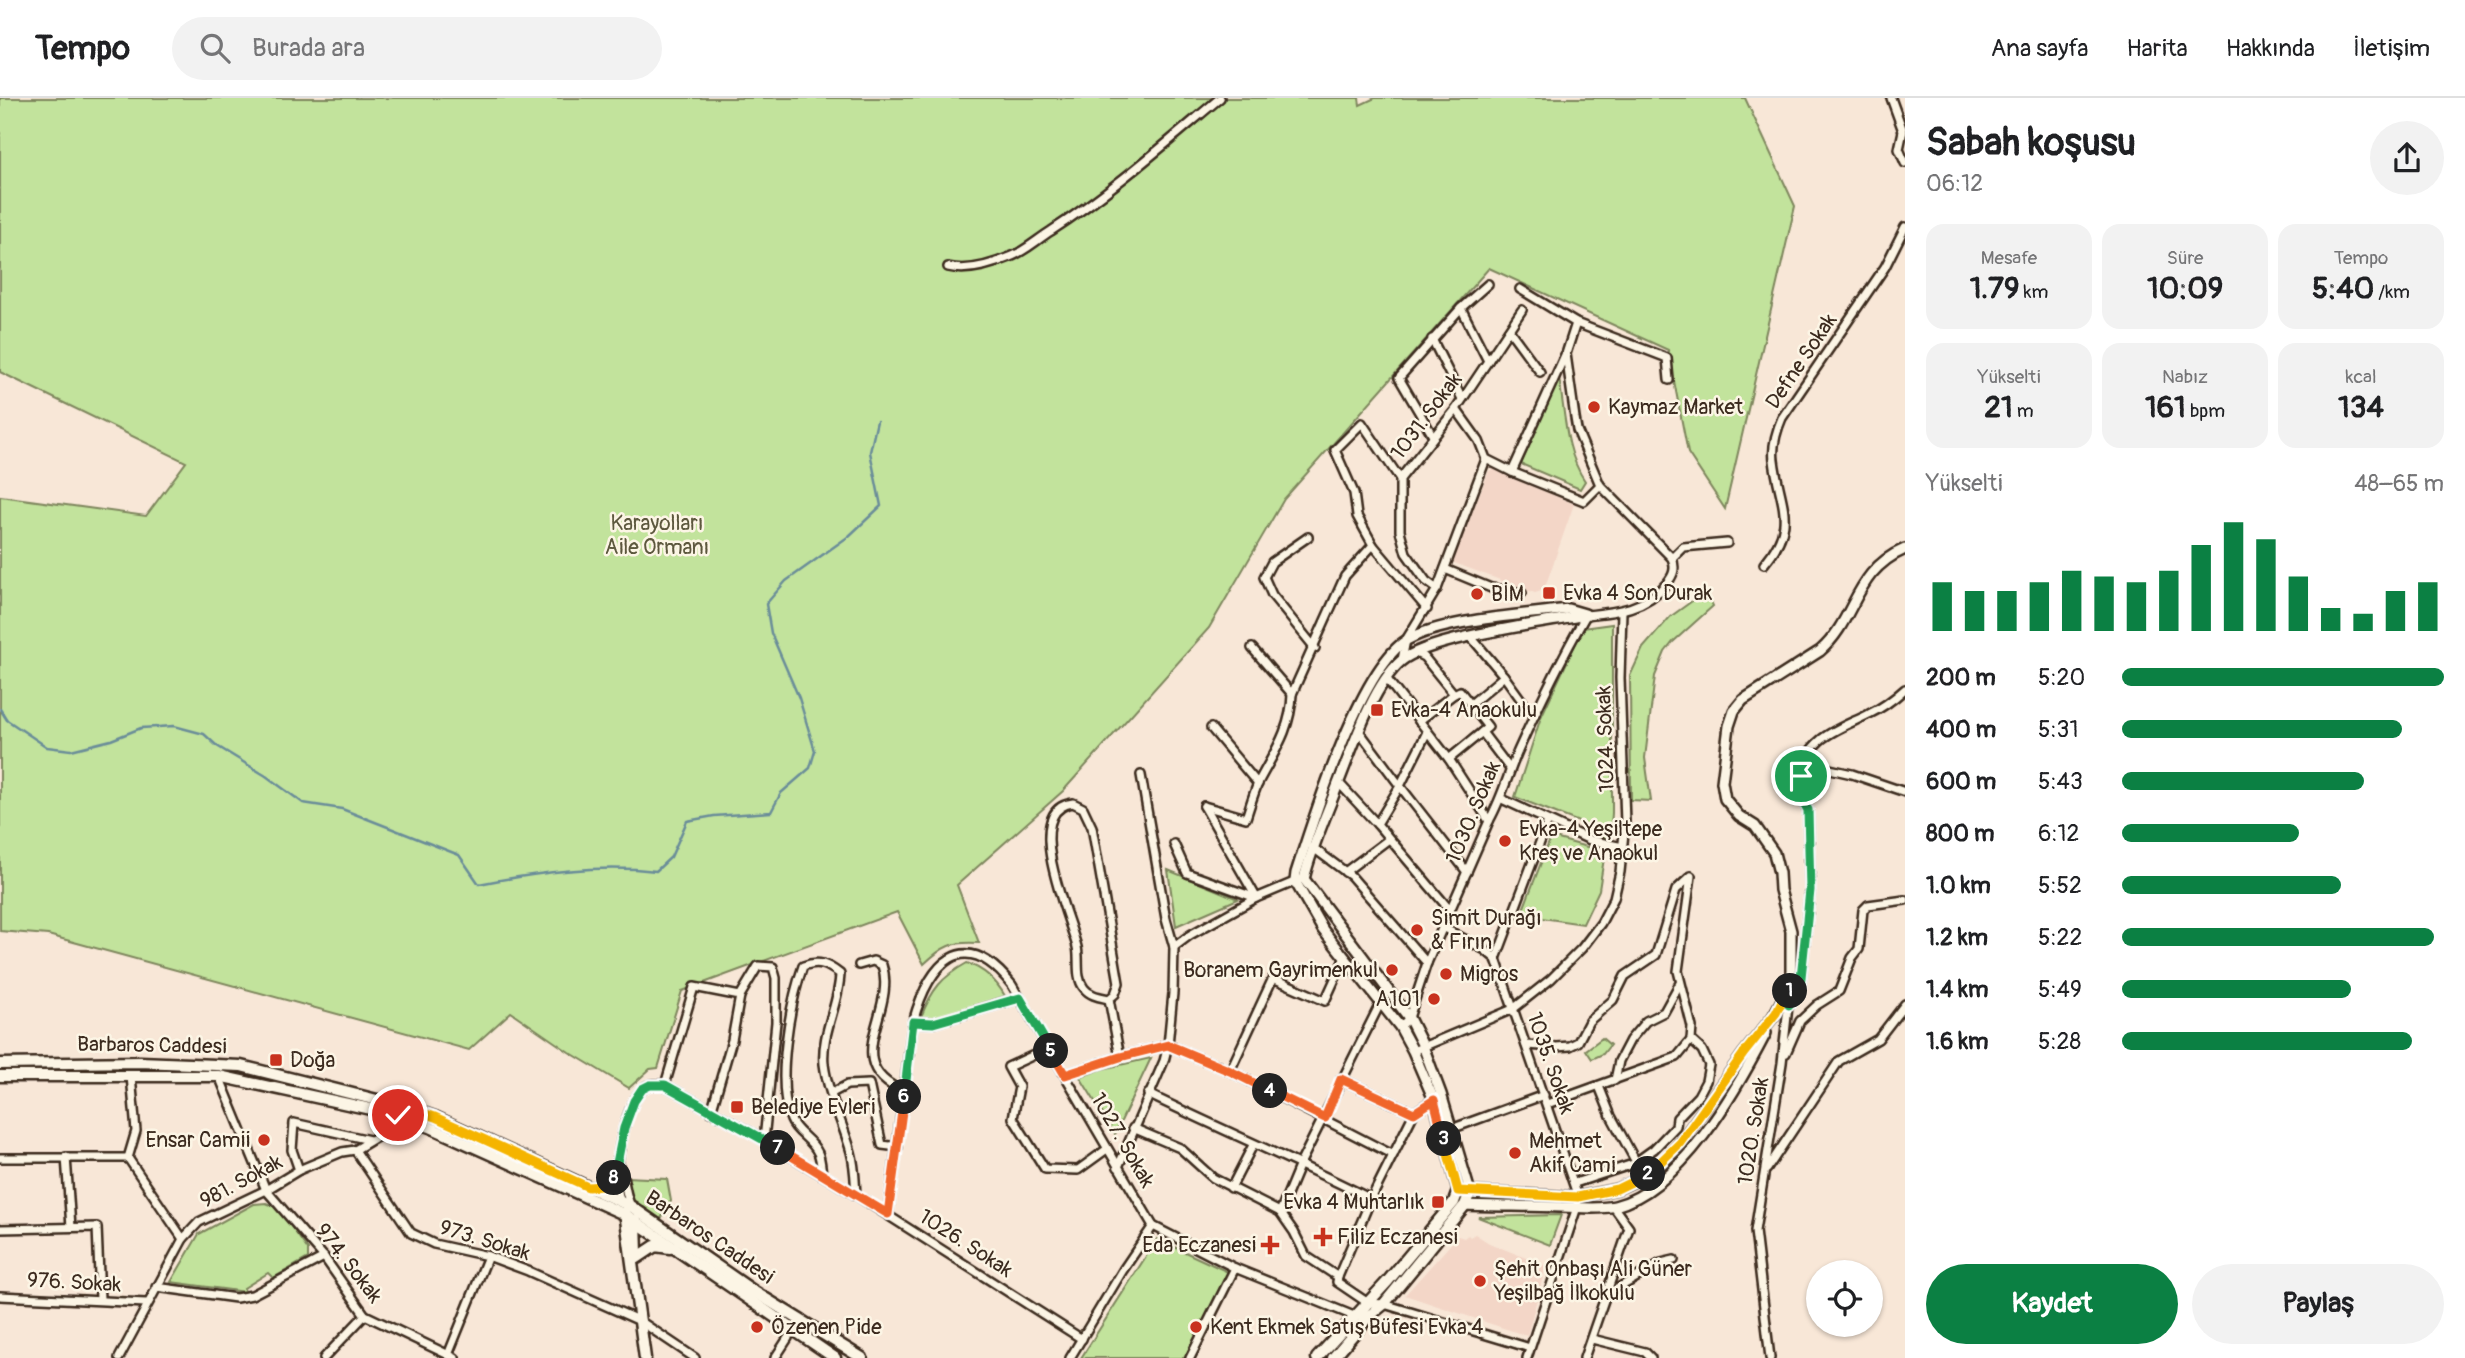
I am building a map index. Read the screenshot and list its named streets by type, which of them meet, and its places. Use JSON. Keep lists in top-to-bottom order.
{
  "streets": {
    "main road": ["Barbaros Caddesi"],
    "street": [
      "Defne Sokak",
      "1031. Sokak",
      "1024. Sokak",
      "1030. Sokak",
      "1035. Sokak",
      "1020. Sokak",
      "1027. Sokak",
      "981. Sokak",
      "973. Sokak",
      "1026. Sokak",
      "974. Sokak",
      "976. Sokak"
    ]
  },
  "crossings": [
    ["1024. Sokak", "1035. Sokak"],
    ["Barbaros Caddesi", "981. Sokak"],
    ["Barbaros Caddesi", "974. Sokak"],
    ["1027. Sokak", "1026. Sokak"],
    ["981. Sokak", "973. Sokak"],
    ["981. Sokak", "974. Sokak"],
    ["981. Sokak", "976. Sokak"]
  ],
  "parks": ["Karayolları Aile Ormanı"],
  "places": {
    "other": [
      "Kaymaz Market",
      "BİM",
      "Evka-4 Yeşiltepe Kreş ve Anaokul",
      "Simit Durağı & Fırın",
      "Boranem Gayrimenkul",
      "Migros",
      "A101",
      "Ensar Camii",
      "Mehmet Akif Cami",
      "Şehit Onbaşı Ali Güner Yeşilbağ İlkokulu",
      "Özenen Pide",
      "Kent Ekmek Satış Büfesi Evka 4"
    ],
    "transit": [
      "Evka 4 Son Durak",
      "Evka-4 Anaokulu",
      "Doğa",
      "Belediye Evleri",
      "Evka 4 Muhtarlık"
    ],
    "health": ["Filiz Eczanesi", "Eda Eczanesi"]
  },
  "page": {
    "header": "Tempo",
    "search": "Burada ara",
    "nav": [
      "Ana sayfa",
      "Harita",
      "Hakkında",
      "İletişim"
    ],
    "heading": ["Sabah koşusu", "06:12"],
    "stats": [
      ["Mesafe", "1.79 km"],
      ["Süre", "10:09"],
      ["Tempo", "5:40 /km"],
      ["Yükselti", "21 m"],
      ["Nabız", "161 bpm"],
      ["kcal", "134"]
    ],
    "chart": ["Yükselti", "48–65 m"],
    "list": [
      {
        "name": "200 m",
        "note": "5:20"
      },
      {
        "name": "400 m",
        "note": "5:31"
      },
      {
        "name": "600 m",
        "note": "5:43"
      },
      {
        "name": "800 m",
        "note": "6:12"
      },
      {
        "name": "1.0 km",
        "note": "5:52"
      },
      {
        "name": "1.2 km",
        "note": "5:22"
      },
      {
        "name": "1.4 km",
        "note": "5:49"
      },
      {
        "name": "1.6 km",
        "note": "5:28"
      }
    ],
    "pins": [
      "1",
      "5",
      "4",
      "6",
      "3",
      "7",
      "2",
      "8"
    ],
    "buttons": ["Kaydet", "Paylaş"]
  }
}
